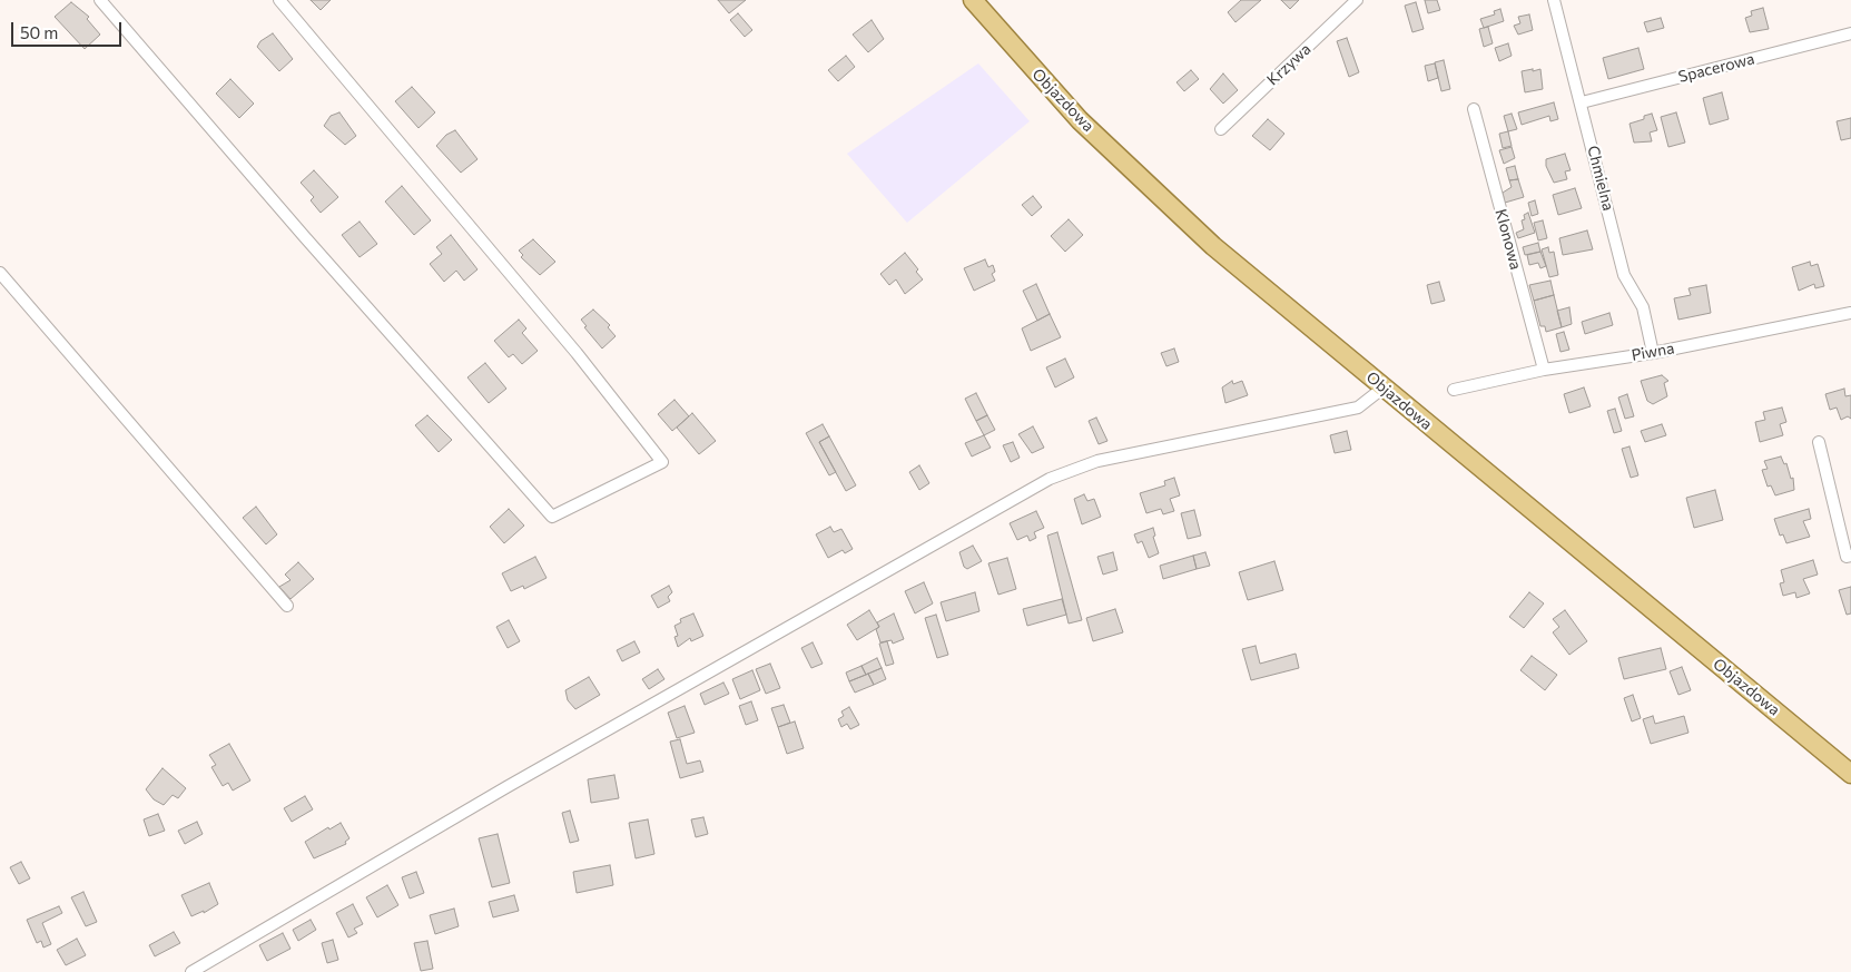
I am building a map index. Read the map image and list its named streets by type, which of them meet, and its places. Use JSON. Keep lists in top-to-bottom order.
{
  "streets": {
    "main road": ["Objazdowa"],
    "street": [
      "Krzywa",
      "Spacerowa",
      "Chmielna",
      "Klonowa",
      "Piwna"
    ]
  },
  "crossings": [
    ["Spacerowa", "Chmielna"],
    ["Chmielna", "Piwna"],
    ["Klonowa", "Piwna"]
  ],
  "scale_bar": "50 m"
}
